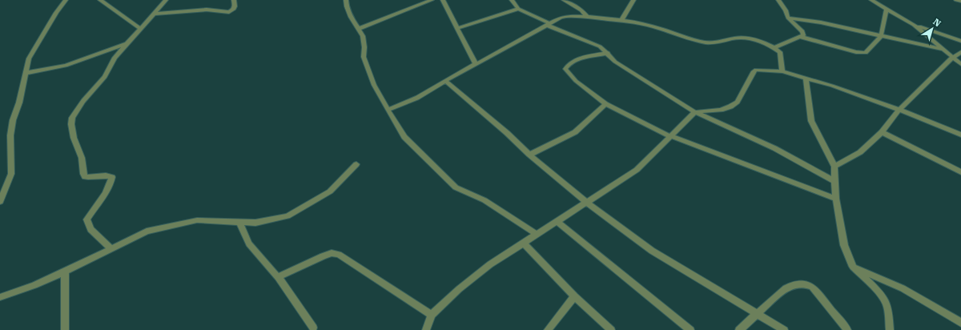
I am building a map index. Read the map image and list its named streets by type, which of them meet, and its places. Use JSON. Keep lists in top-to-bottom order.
{
  "north": "top right"
}
